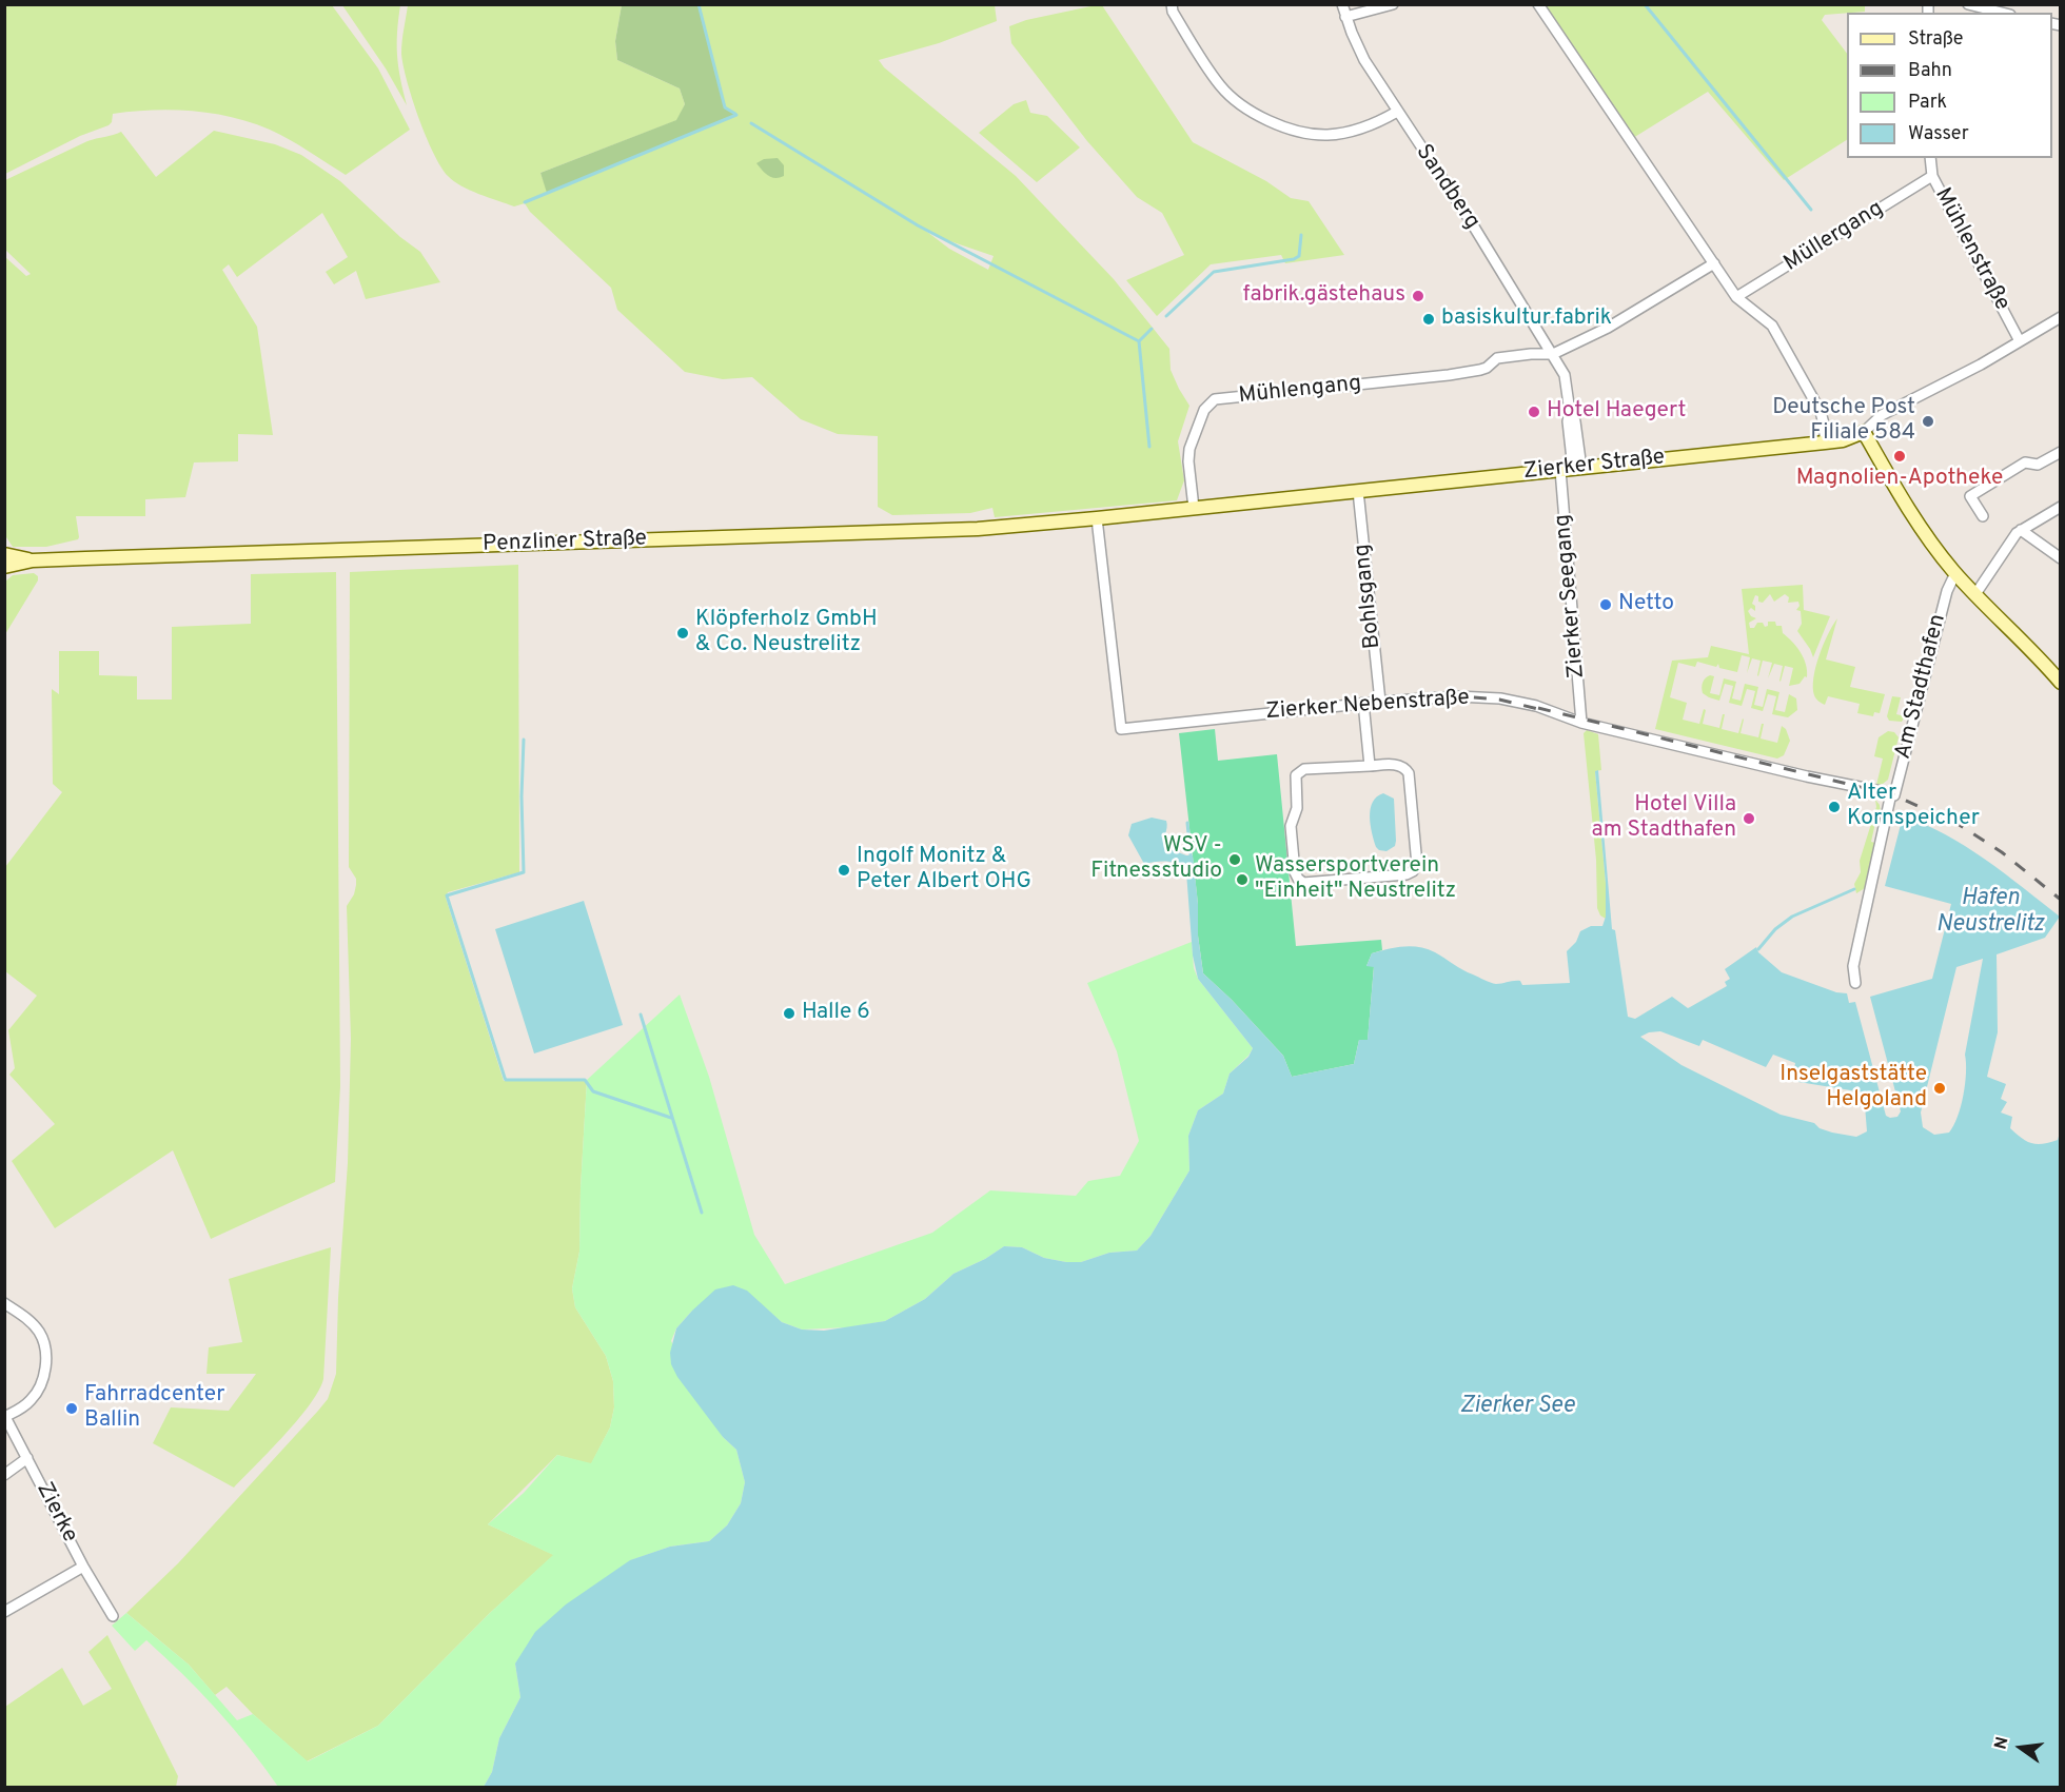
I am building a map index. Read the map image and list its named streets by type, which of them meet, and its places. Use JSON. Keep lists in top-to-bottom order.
{
  "streets": {
    "main road": ["Zierker Straße", "Penzliner Straße"],
    "street": [
      "Sandberg",
      "Müllergang",
      "Mühlenstraße",
      "Mühlengang",
      "Bohlsgang",
      "Zierker Seegang",
      "Am Stadthafen",
      "Zierker Nebenstraße",
      "Zierke"
    ]
  },
  "crossings": [
    ["Sandberg", "Mühlengang"],
    ["Sandberg", "Zierker Straße"],
    ["Sandberg", "Zierker Seegang"],
    ["Müllergang", "Mühlenstraße"],
    ["Mühlenstraße", "Zierker Straße"],
    ["Mühlengang", "Zierker Straße"],
    ["Zierker Straße", "Penzliner Straße"],
    ["Zierker Straße", "Bohlsgang"],
    ["Zierker Straße", "Zierker Seegang"],
    ["Zierker Straße", "Zierker Nebenstraße"],
    ["Penzliner Straße", "Zierker Nebenstraße"],
    ["Bohlsgang", "Zierker Nebenstraße"],
    ["Zierker Seegang", "Zierker Nebenstraße"],
    ["Am Stadthafen", "Zierker Nebenstraße"]
  ],
  "water": ["Hafen Neustrelitz", "Zierker See"],
  "places": [
    "fabrik.gästehaus",
    "basiskultur.fabrik",
    "Hotel Haegert",
    "Deutsche Post Filiale 584",
    "Magnolien-Apotheke",
    "Netto",
    "Klöpferholz GmbH & Co. Neustrelitz",
    "Alter Kornspeicher",
    "Hotel Villa am Stadthafen",
    "WSV - Fitnessstudio",
    "Ingolf Monitz & Peter Albert OHG",
    "Wassersportverein \"Einheit\" Neustrelitz",
    "Halle 6",
    "Inselgaststätte Helgoland",
    "Fahrradcenter Ballin"
  ],
  "legend": [
    "Straße",
    "Bahn",
    "Park",
    "Wasser"
  ],
  "north": "left"
}
